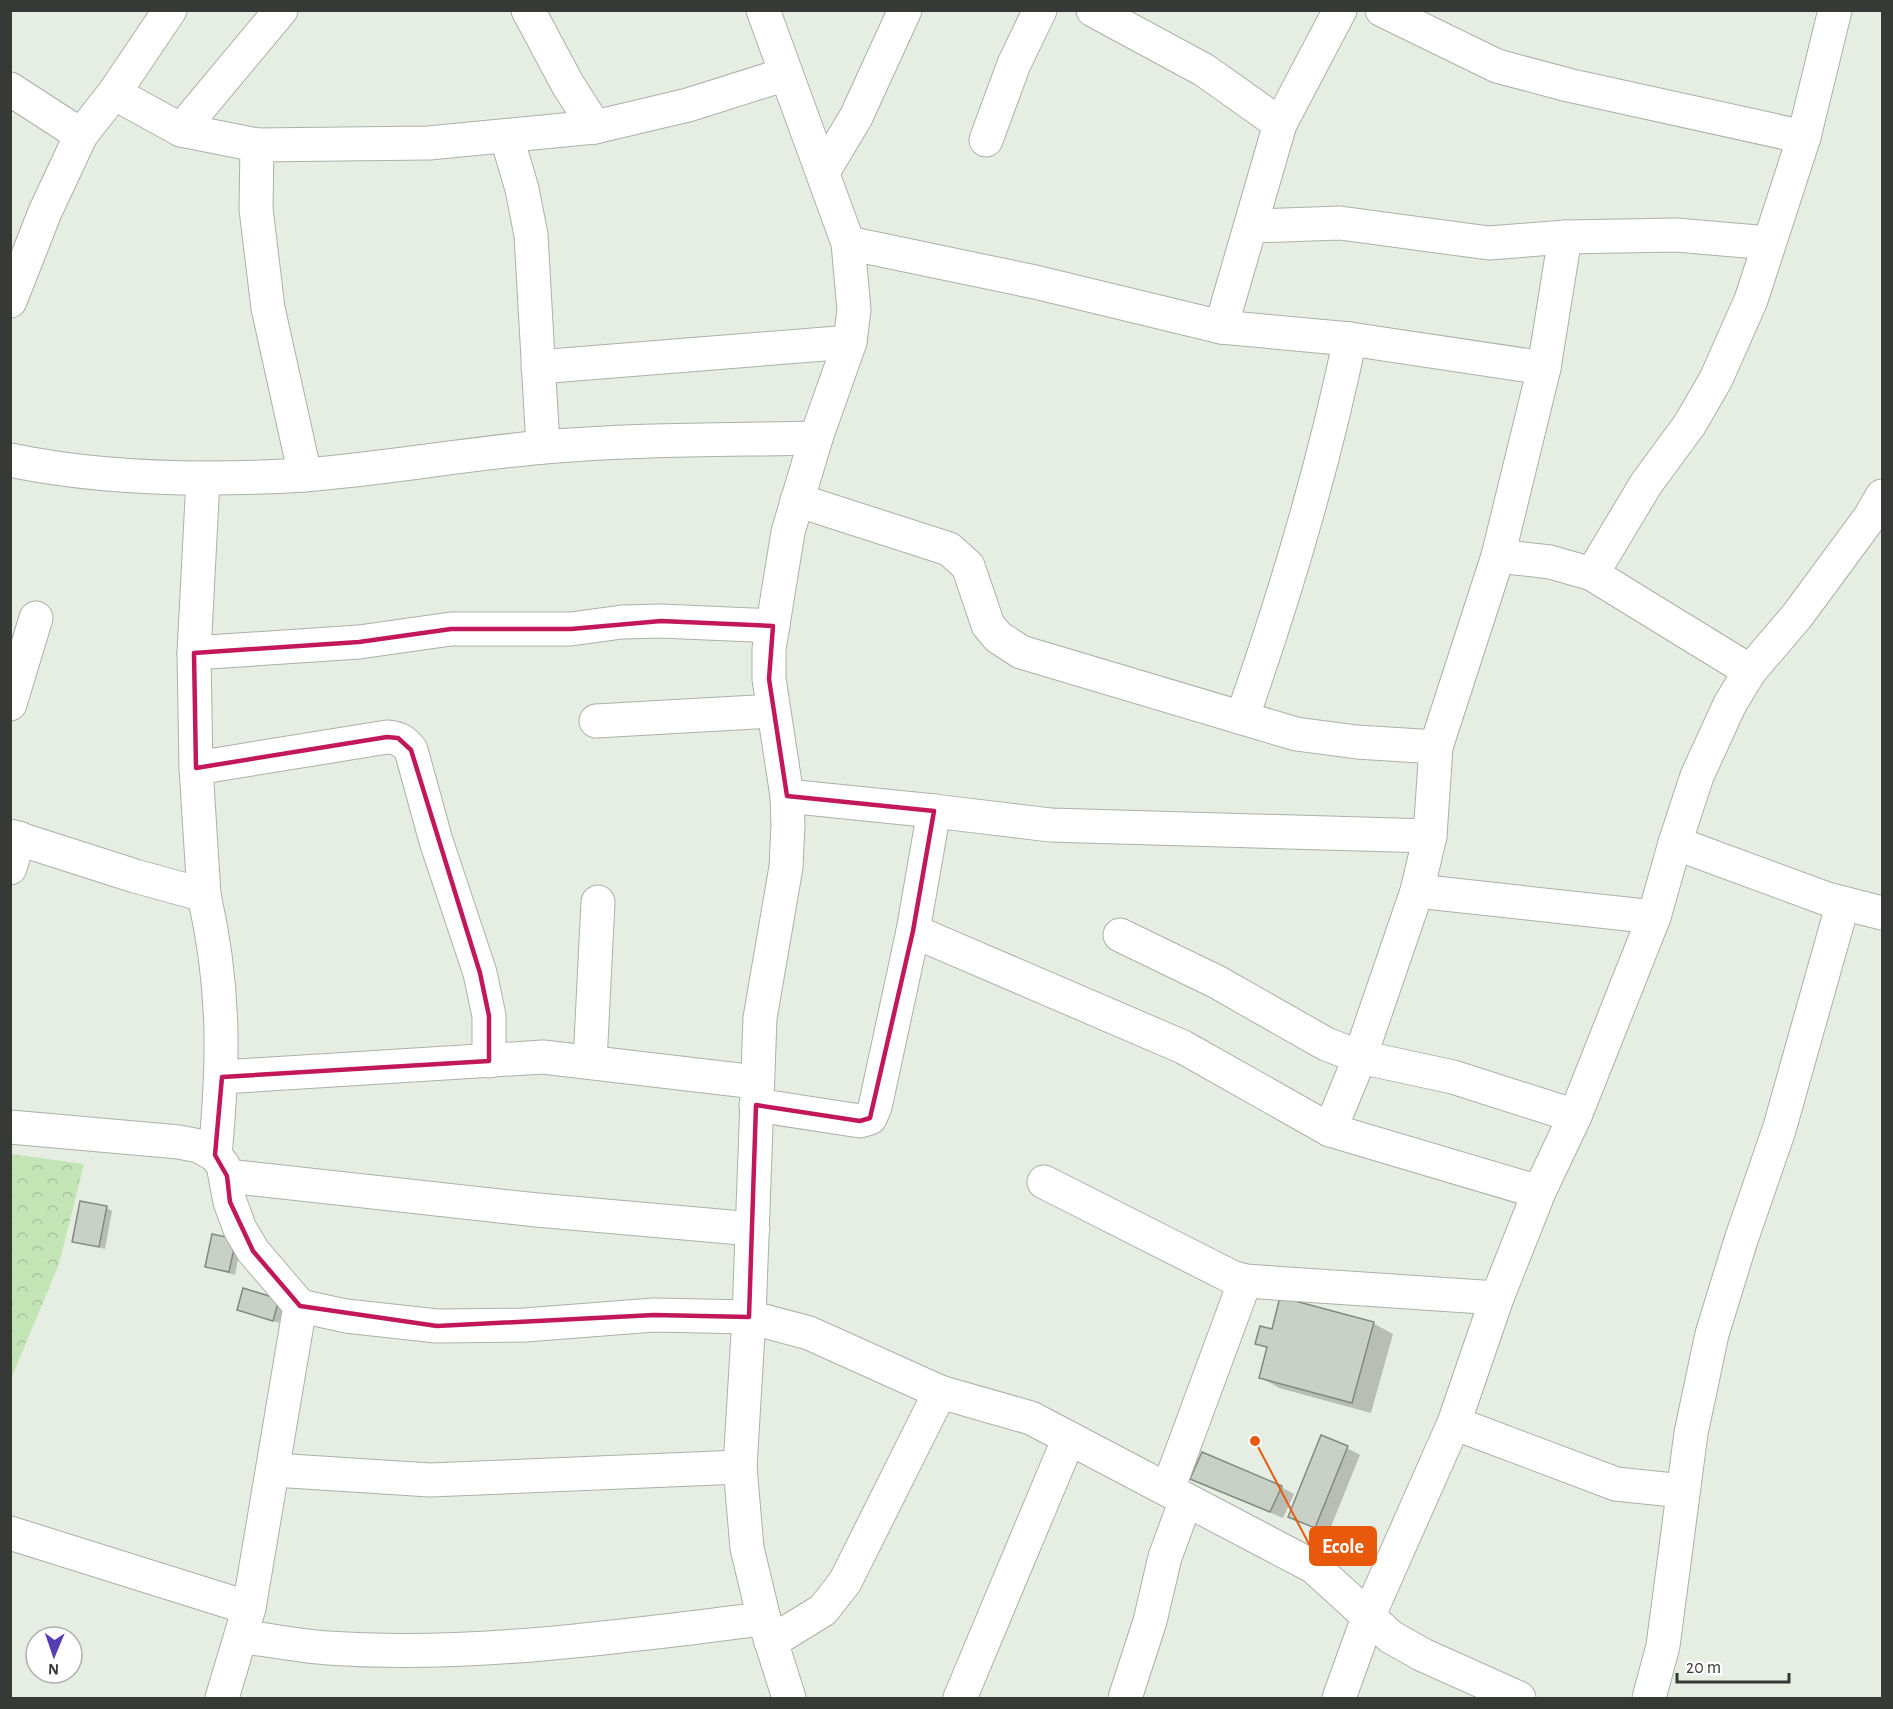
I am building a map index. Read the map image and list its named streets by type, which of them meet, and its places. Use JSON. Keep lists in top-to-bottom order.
{
  "places": ["Ecole"],
  "scale_bar": "20 m",
  "north": "bottom"
}
